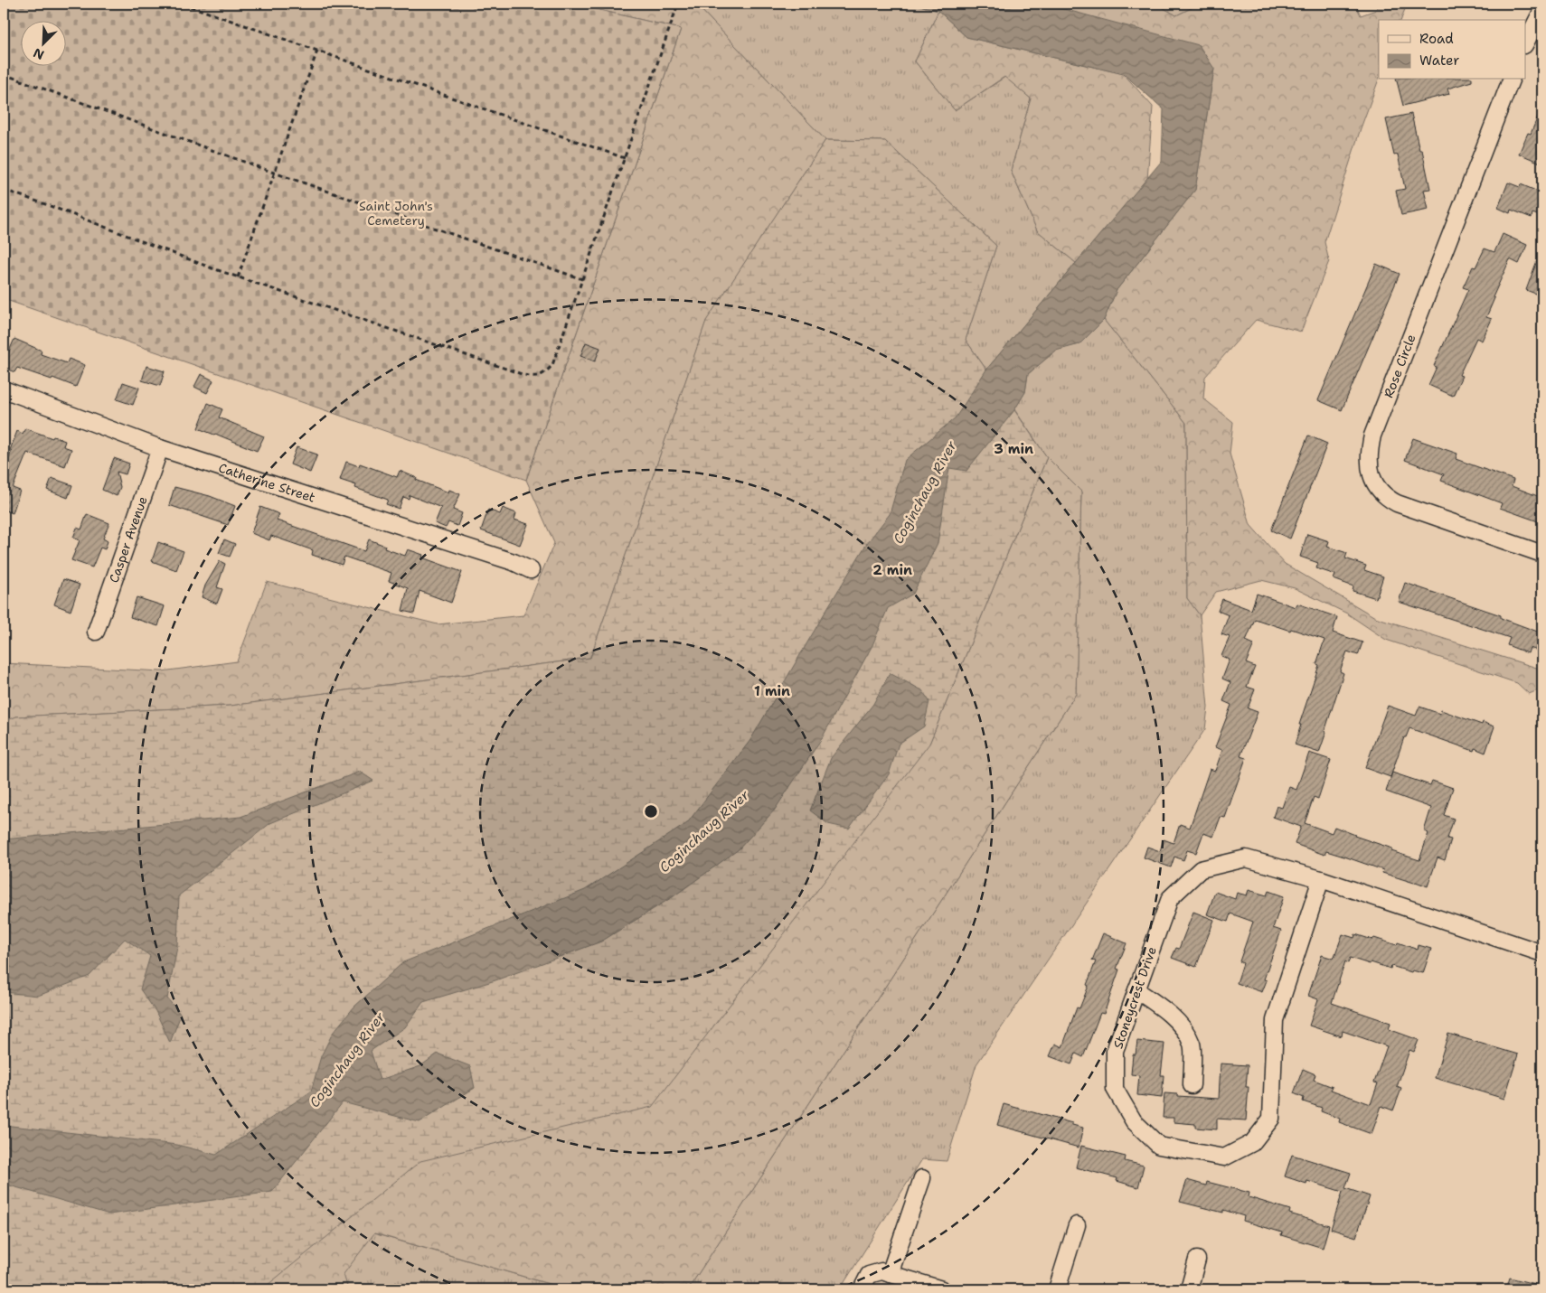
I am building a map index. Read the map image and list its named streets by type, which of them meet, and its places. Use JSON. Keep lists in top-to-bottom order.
{
  "streets": {
    "street": [
      "Rose Circle",
      "Catherine Street",
      "Casper Avenue",
      "Stoneycrest Drive"
    ]
  },
  "crossings": [
    ["Catherine Street", "Casper Avenue"]
  ],
  "water": ["Coginchaug River"],
  "parks": ["Saint John's Cemetery"],
  "legend": ["Road", "Water"],
  "north": "bottom left",
  "rings": ["3 min", "2 min", "1 min"]
}
